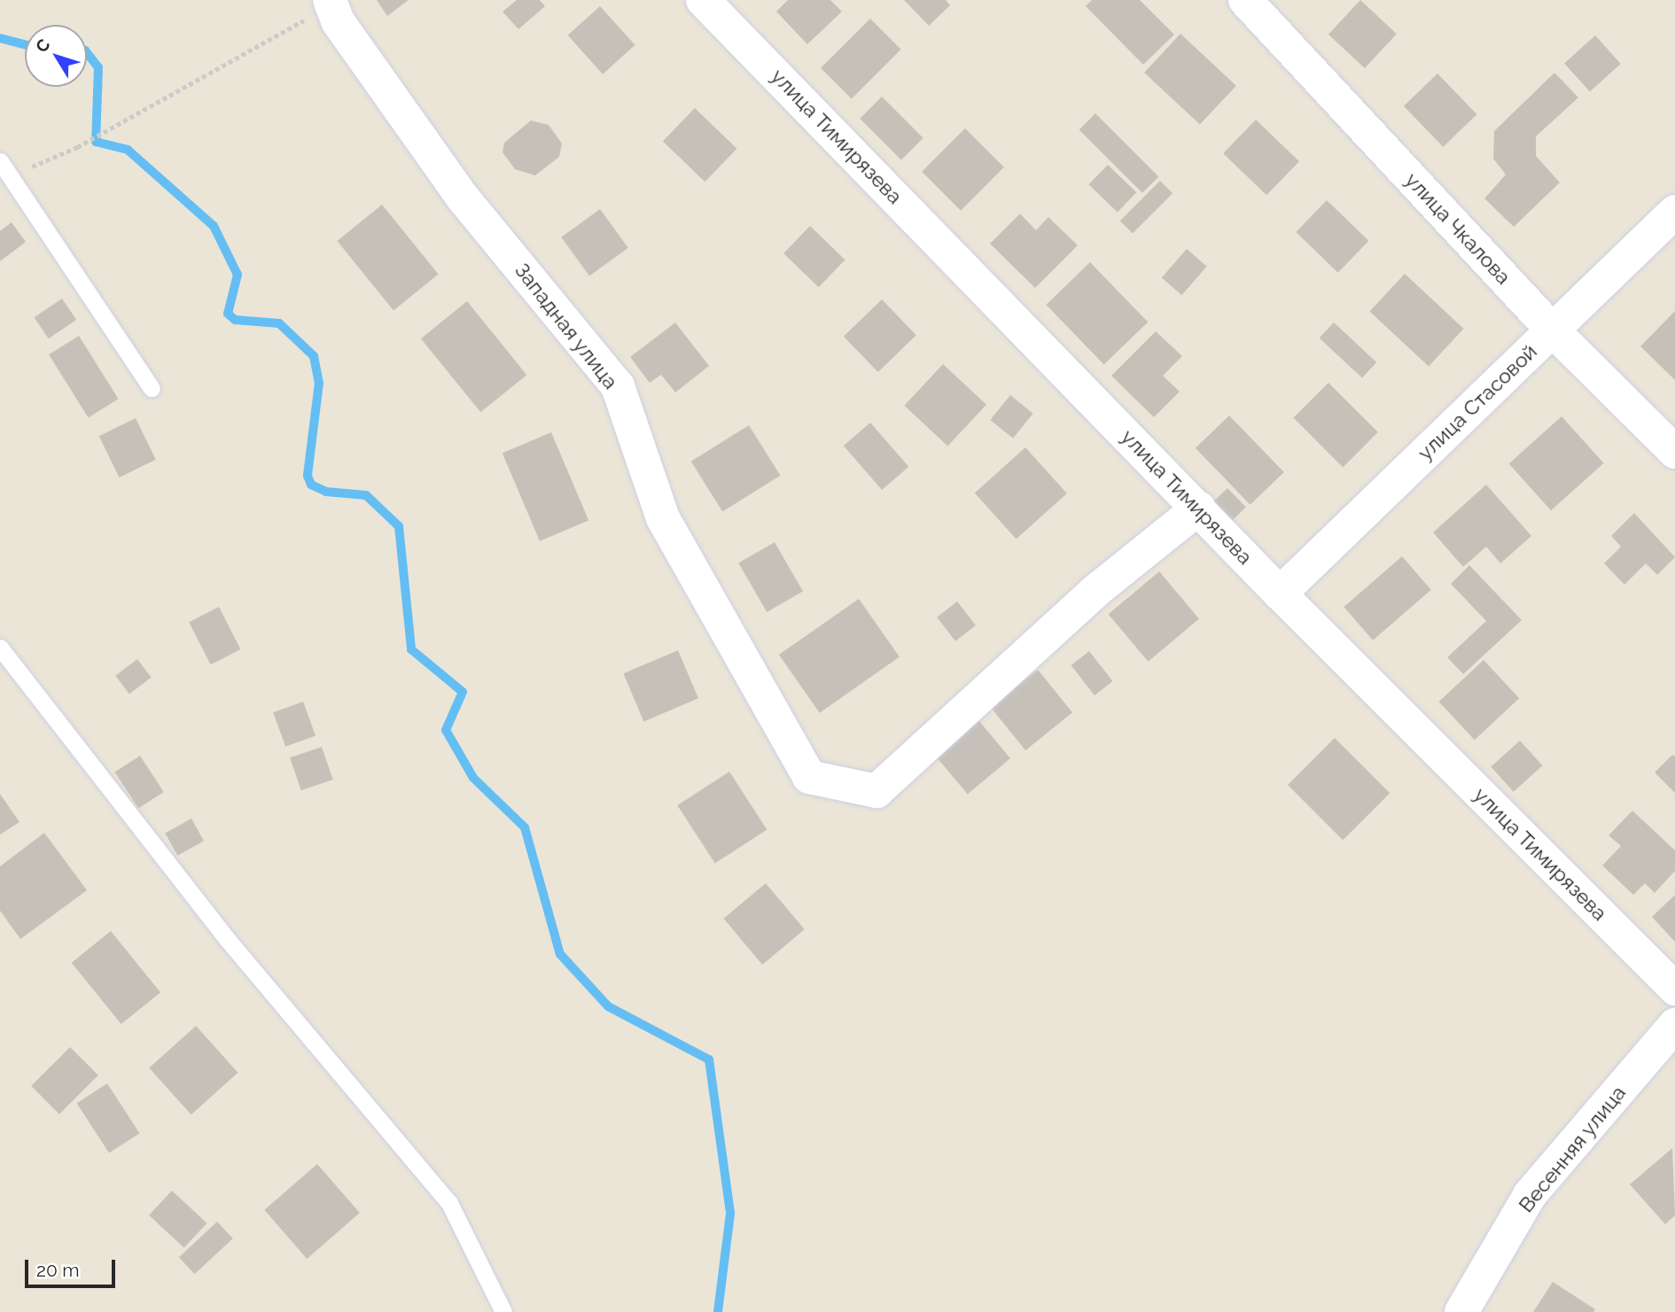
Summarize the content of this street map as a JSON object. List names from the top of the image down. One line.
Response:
{"streets":{"street":["улица Тимирязева","улица Чкалова","Западная улица","улица Стасовой","Весенняя улица"]},"crossings":[["улица Тимирязева","Западная улица"],["улица Тимирязева","улица Стасовой"],["улица Чкалова","улица Стасовой"]],"scale_bar":"20 m","north":"top left"}
